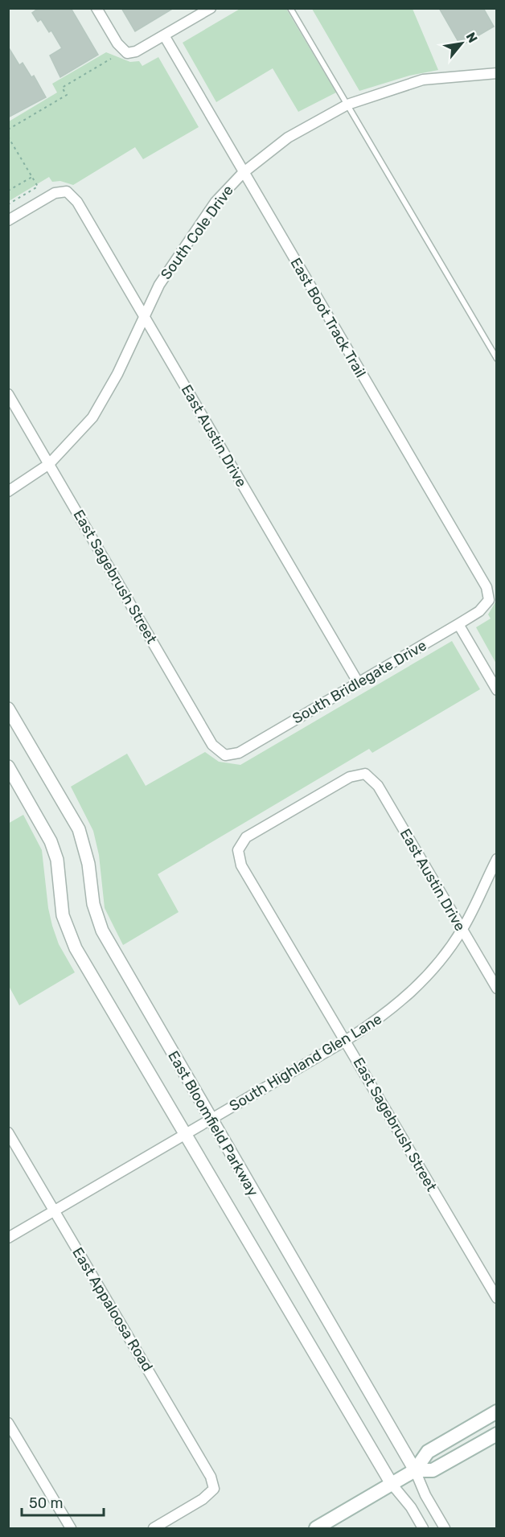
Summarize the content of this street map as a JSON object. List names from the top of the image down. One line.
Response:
{"streets":{"street":["South Cole Drive","East Boot Track Trail","East Austin Drive","East Sagebrush Street","South Bridlegate Drive","South Highland Glen Lane","East Bloomfield Parkway","East Appaloosa Road"]},"crossings":[["South Cole Drive","East Boot Track Trail"],["South Cole Drive","East Austin Drive"],["South Cole Drive","East Sagebrush Street"],["East Boot Track Trail","South Bridlegate Drive"],["East Austin Drive","East Sagebrush Street"],["East Austin Drive","South Bridlegate Drive"],["East Austin Drive","South Highland Glen Lane"],["East Sagebrush Street","South Bridlegate Drive"],["East Sagebrush Street","South Highland Glen Lane"],["South Highland Glen Lane","East Bloomfield Parkway"],["South Highland Glen Lane","East Appaloosa Road"]],"scale_bar":"50 m","north":"top right"}
